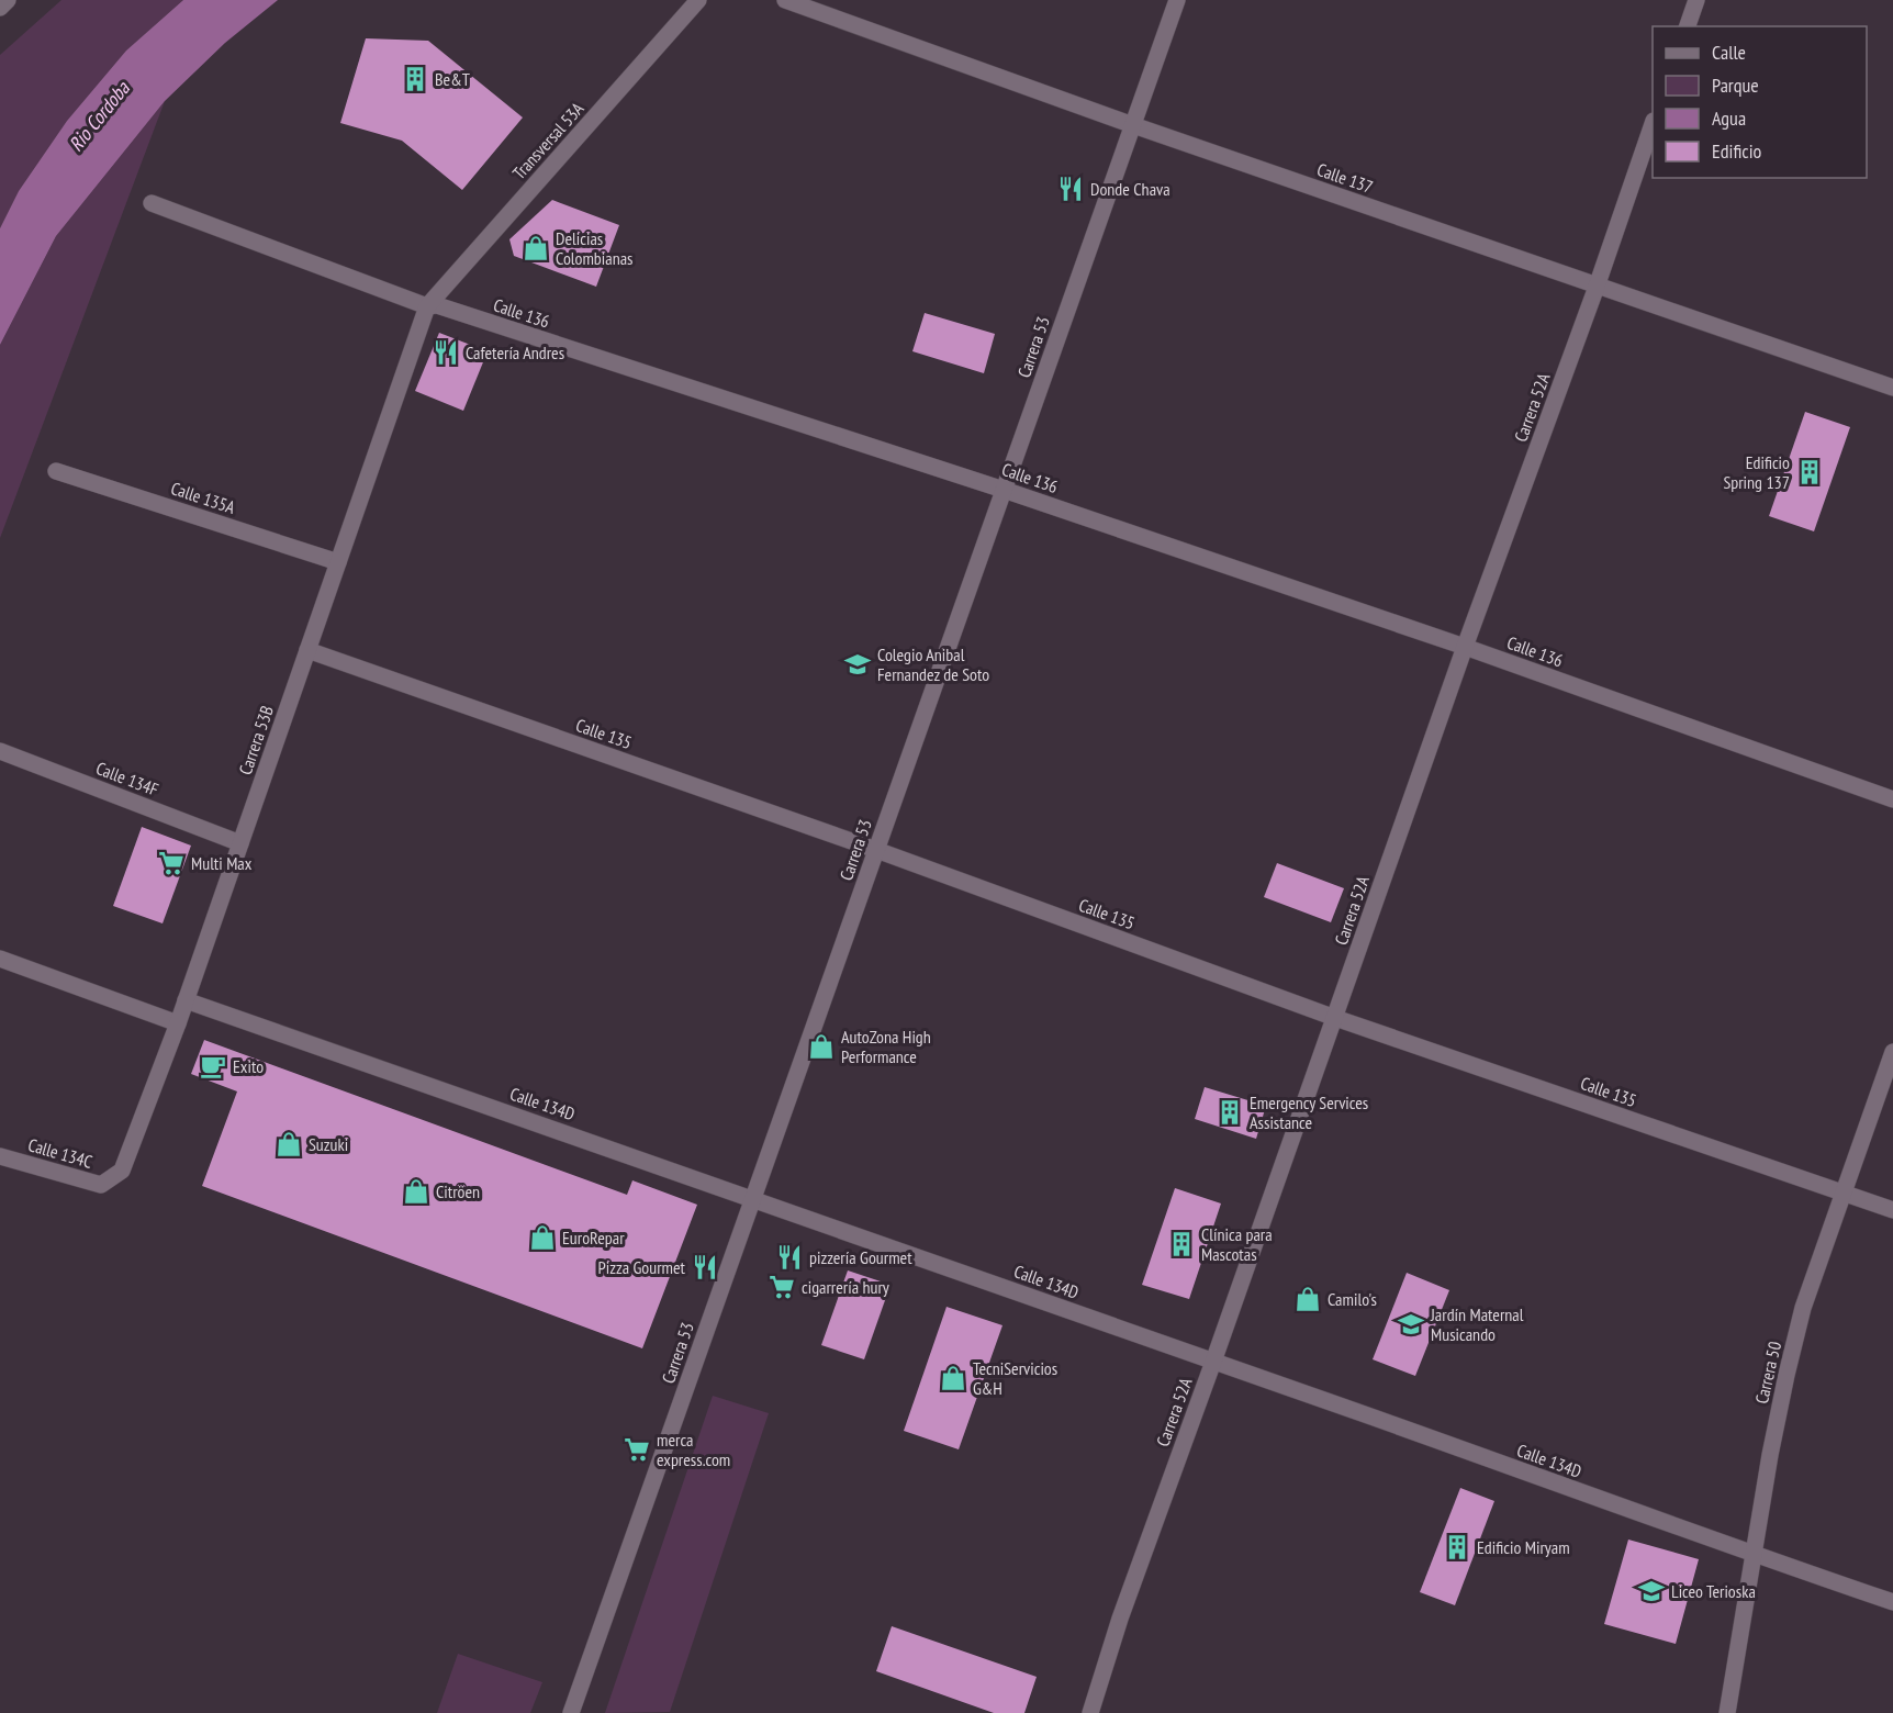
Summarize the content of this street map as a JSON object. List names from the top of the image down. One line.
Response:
{"streets":{"street":["Transversal 53A","Calle 137","Calle 136","Carrera 53","Carrera 52A","Calle 135A","Calle 135","Carrera 53B","Calle 134F","Calle 134D","Calle 134C","Carrera 50"]},"crossings":[["Transversal 53A","Calle 136"],["Transversal 53A","Carrera 53B"],["Calle 137","Carrera 53"],["Calle 137","Carrera 52A"],["Calle 136","Carrera 53"],["Calle 136","Carrera 52A"],["Calle 136","Carrera 53B"],["Carrera 53","Calle 135"],["Carrera 53","Calle 134D"],["Carrera 52A","Calle 135"],["Carrera 52A","Calle 134D"],["Calle 135A","Carrera 53B"],["Calle 135","Carrera 53B"],["Calle 135","Carrera 50"],["Carrera 53B","Calle 134F"],["Carrera 53B","Calle 134D"],["Carrera 53B","Calle 134C"],["Calle 134D","Carrera 50"]],"water":["Rio Cordoba"],"places":{"building":["Be&T","Edificio Spring 137","Emergency Services Assistance","Clínica para Mascotas","Edificio Miryam"],"restaurant":["Donde Chava","Cafetería Andres","pizzería Gourmet","Pizza Gourmet"],"shop":["Delicias Colombianas","AutoZona High Performance","Suzuki","Citröen","EuroRepar","Camilo's","TecniServicios G&H"],"school or university":["Colegio Anibal Fernandez de Soto","Jardín Maternal Musicando","Liceo Terioska"],"supermarket":["Multi Max","cigarrería hury","merca express.com"],"cafe":["Exito"]},"legend":["Calle","Parque","Agua","Edificio"]}
